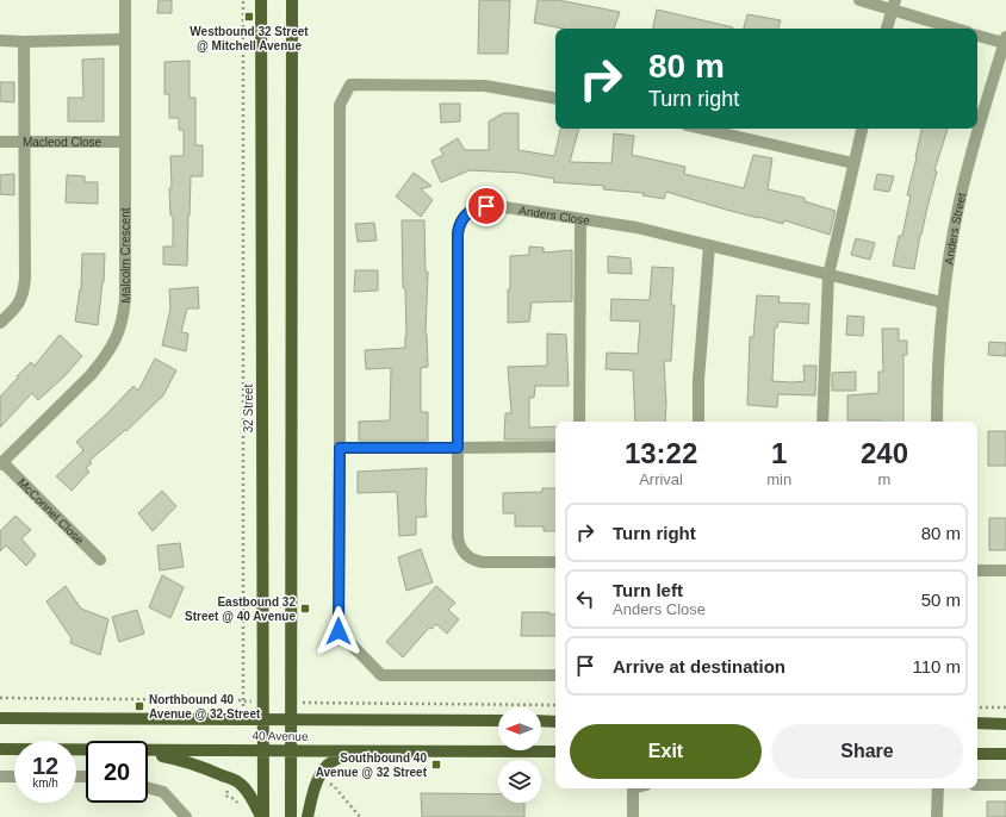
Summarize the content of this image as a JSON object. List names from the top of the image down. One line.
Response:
{"streets":{"main road":["32 Street","40 Avenue"],"street":["Macleod Close","Anders Close","Anders Street","Malcolm Crescent","McConnel Close"]},"crossings":[["Macleod Close","Malcolm Crescent"],["Anders Close","Anders Street"],["Malcolm Crescent","McConnel Close"],["32 Street","40 Avenue"]],"places":{"transit":["Westbound 32 Street @ Mitchell Avenue","Eastbound 32 Street @ 40 Avenue","Northbound 40 Avenue @ 32 Street","Southbound 40 Avenue @ 32 Street"]},"north":"left","page":{"turn":["80 m","Turn right"],"eta":["13:22","Arrival","1","min","240","m"],"list":[{"name":"Turn right","value":"80 m"},{"name":"Turn left","note":"Anders Close","value":"50 m"},{"name":"Arrive at destination","value":"110 m"}],"buttons":["Exit","Share"],"speed":"12 km/h","limit":"20"}}
